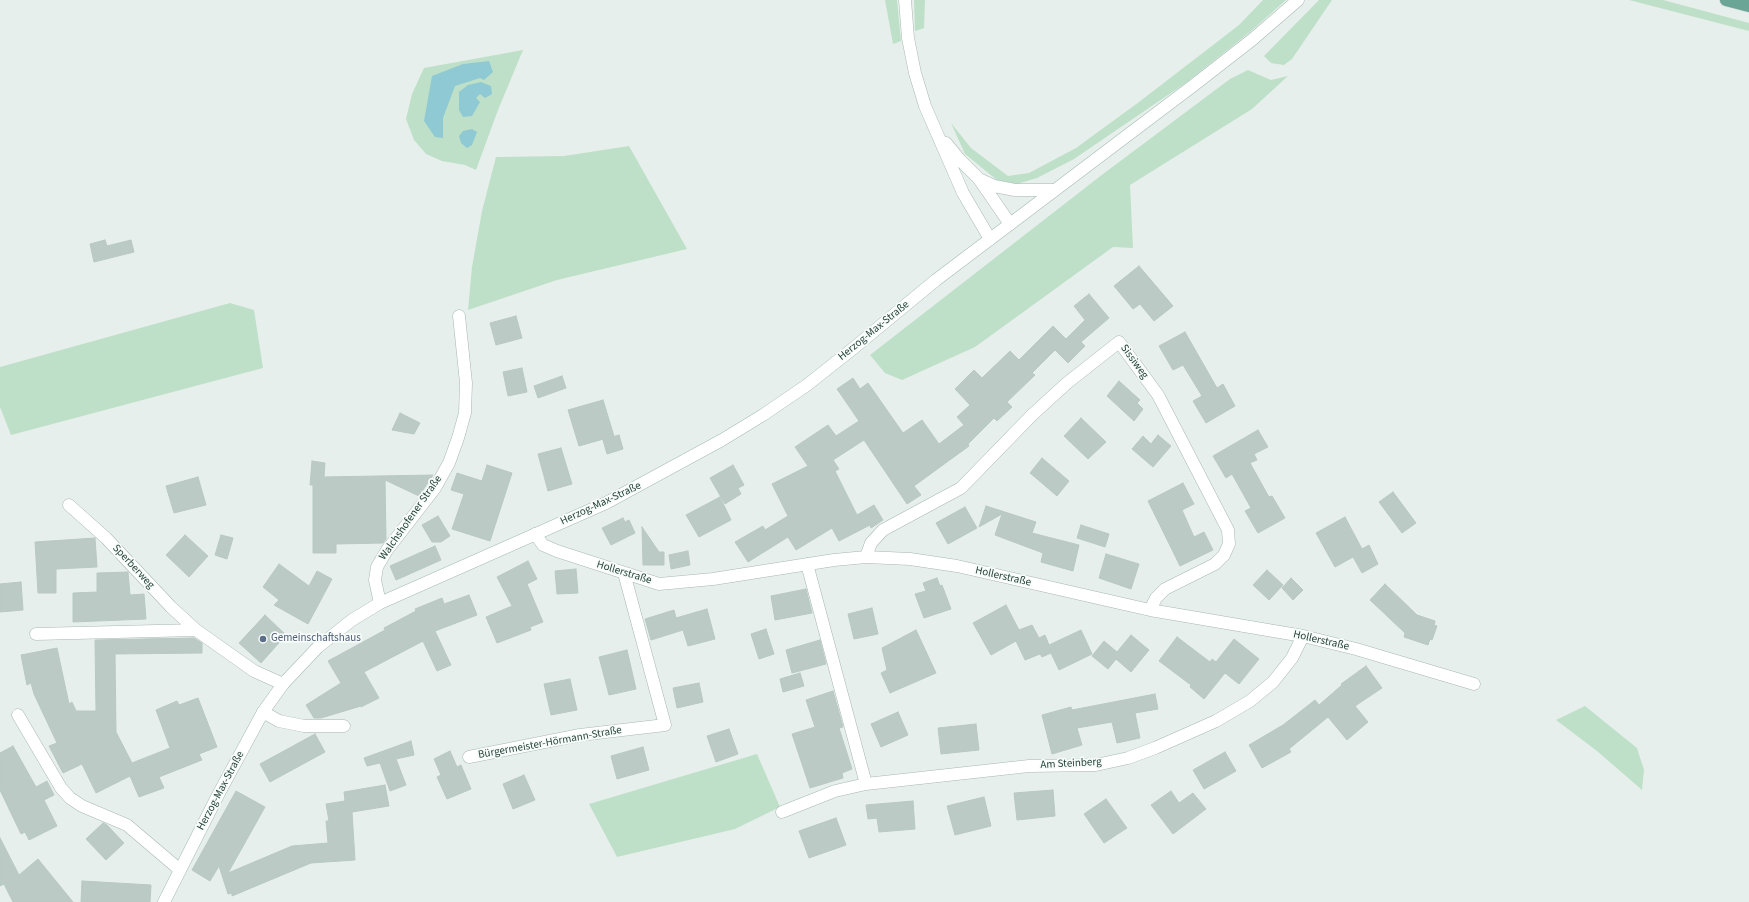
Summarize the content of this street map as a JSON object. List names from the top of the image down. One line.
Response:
{"streets":{"street":["Herzog-Max-Straße","Sissiweg","Walchshofener Straße","Sperberweg","Hollerstraße","Bürgermeister-Hörmann-Straße","Am Steinberg"]},"crossings":[["Herzog-Max-Straße","Walchshofener Straße"],["Herzog-Max-Straße","Sperberweg"],["Herzog-Max-Straße","Hollerstraße"],["Sissiweg","Hollerstraße"],["Hollerstraße","Bürgermeister-Hörmann-Straße"],["Hollerstraße","Am Steinberg"]],"places":["Gemeinschaftshaus"]}
